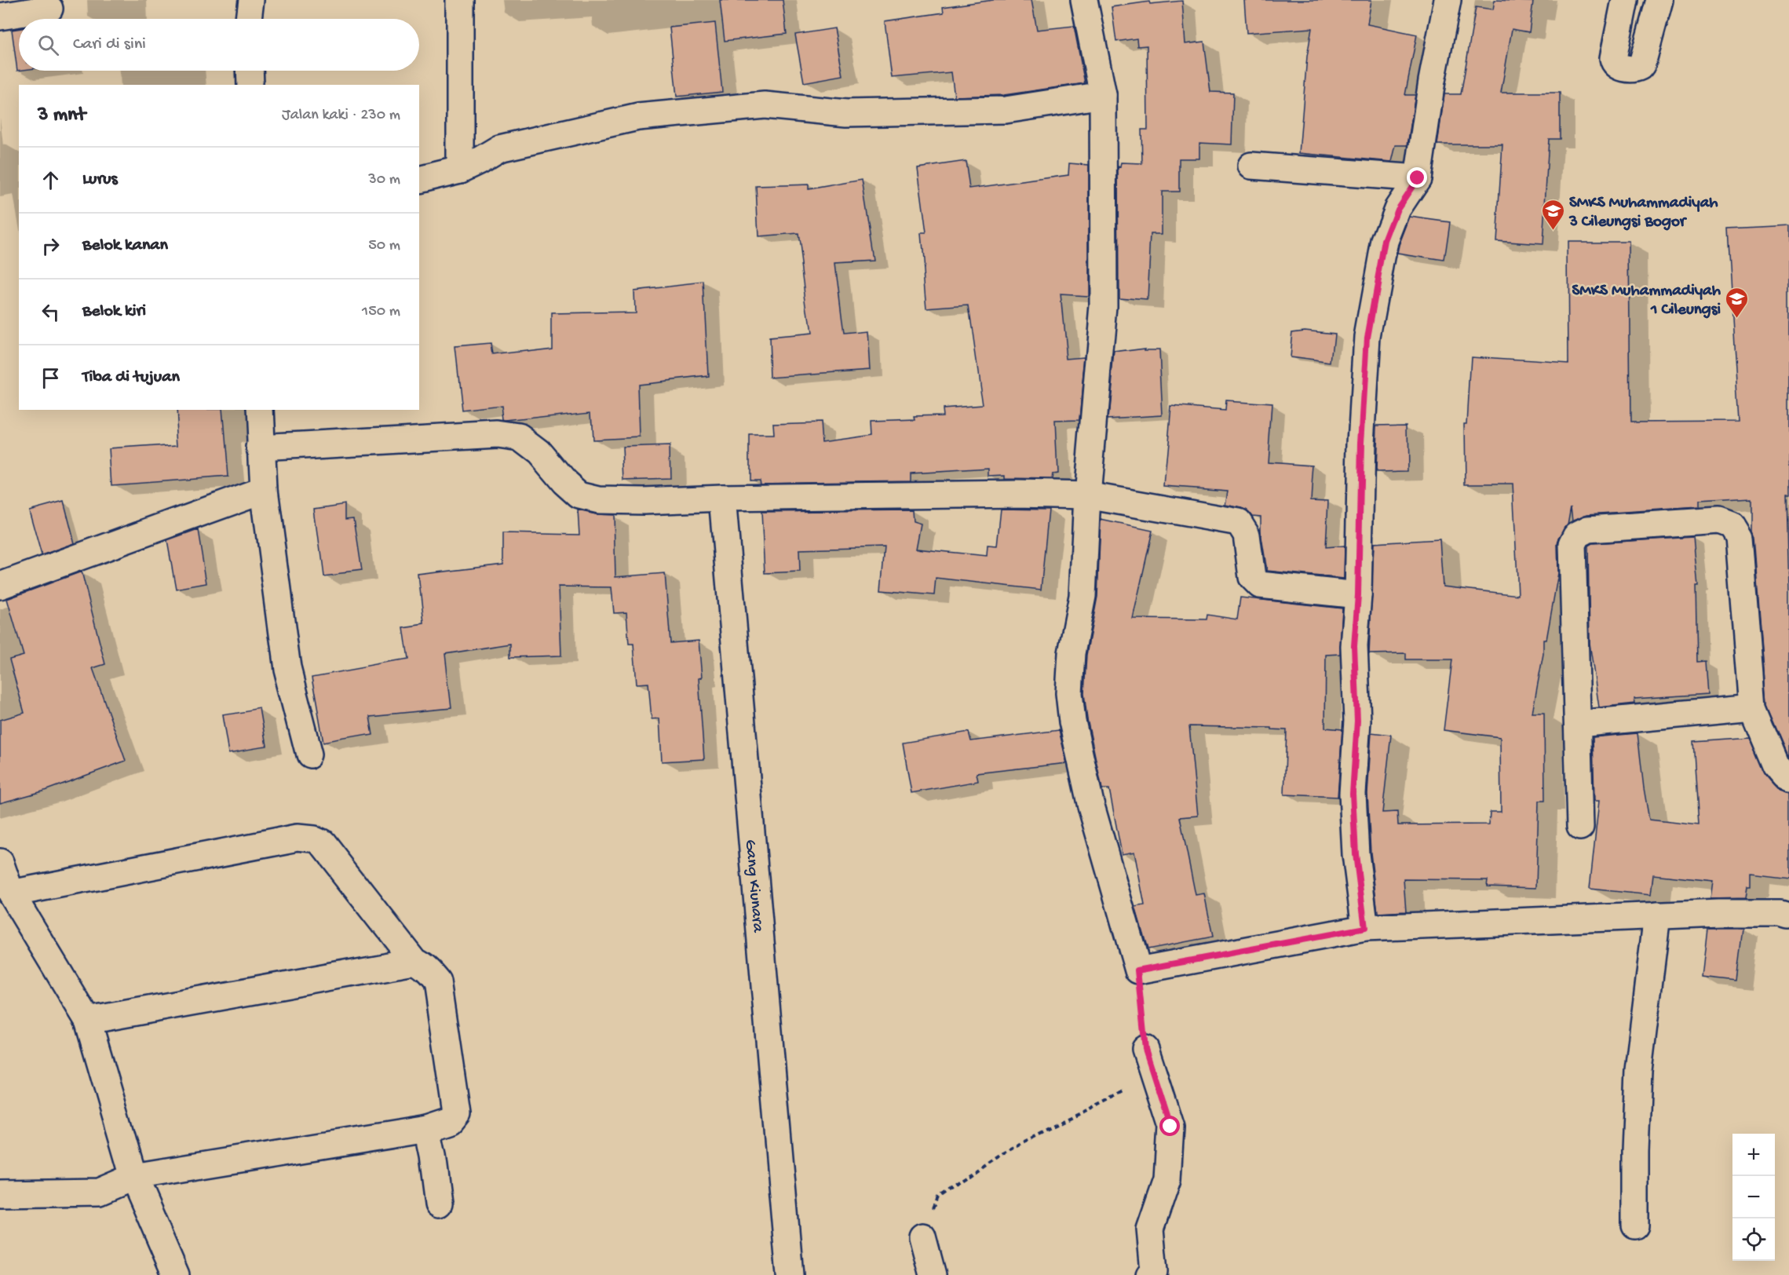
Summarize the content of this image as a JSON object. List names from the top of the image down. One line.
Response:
{"streets":{"street":["Gang Kiunara"]},"places":{"school or university":["SMKS Muhammadiyah 3 Cileungsi Bogor","SMKS Muhammadiyah 1 Cileungsi"]},"page":{"search":"Cari di sini","heading":["3 mnt","Jalan kaki · 230 m"],"list":[["Lurus","30 m"],["Belok kanan","50 m"],["Belok kiri","150 m"],"Tiba di tujuan"],"map_buttons":["+","−"]}}
